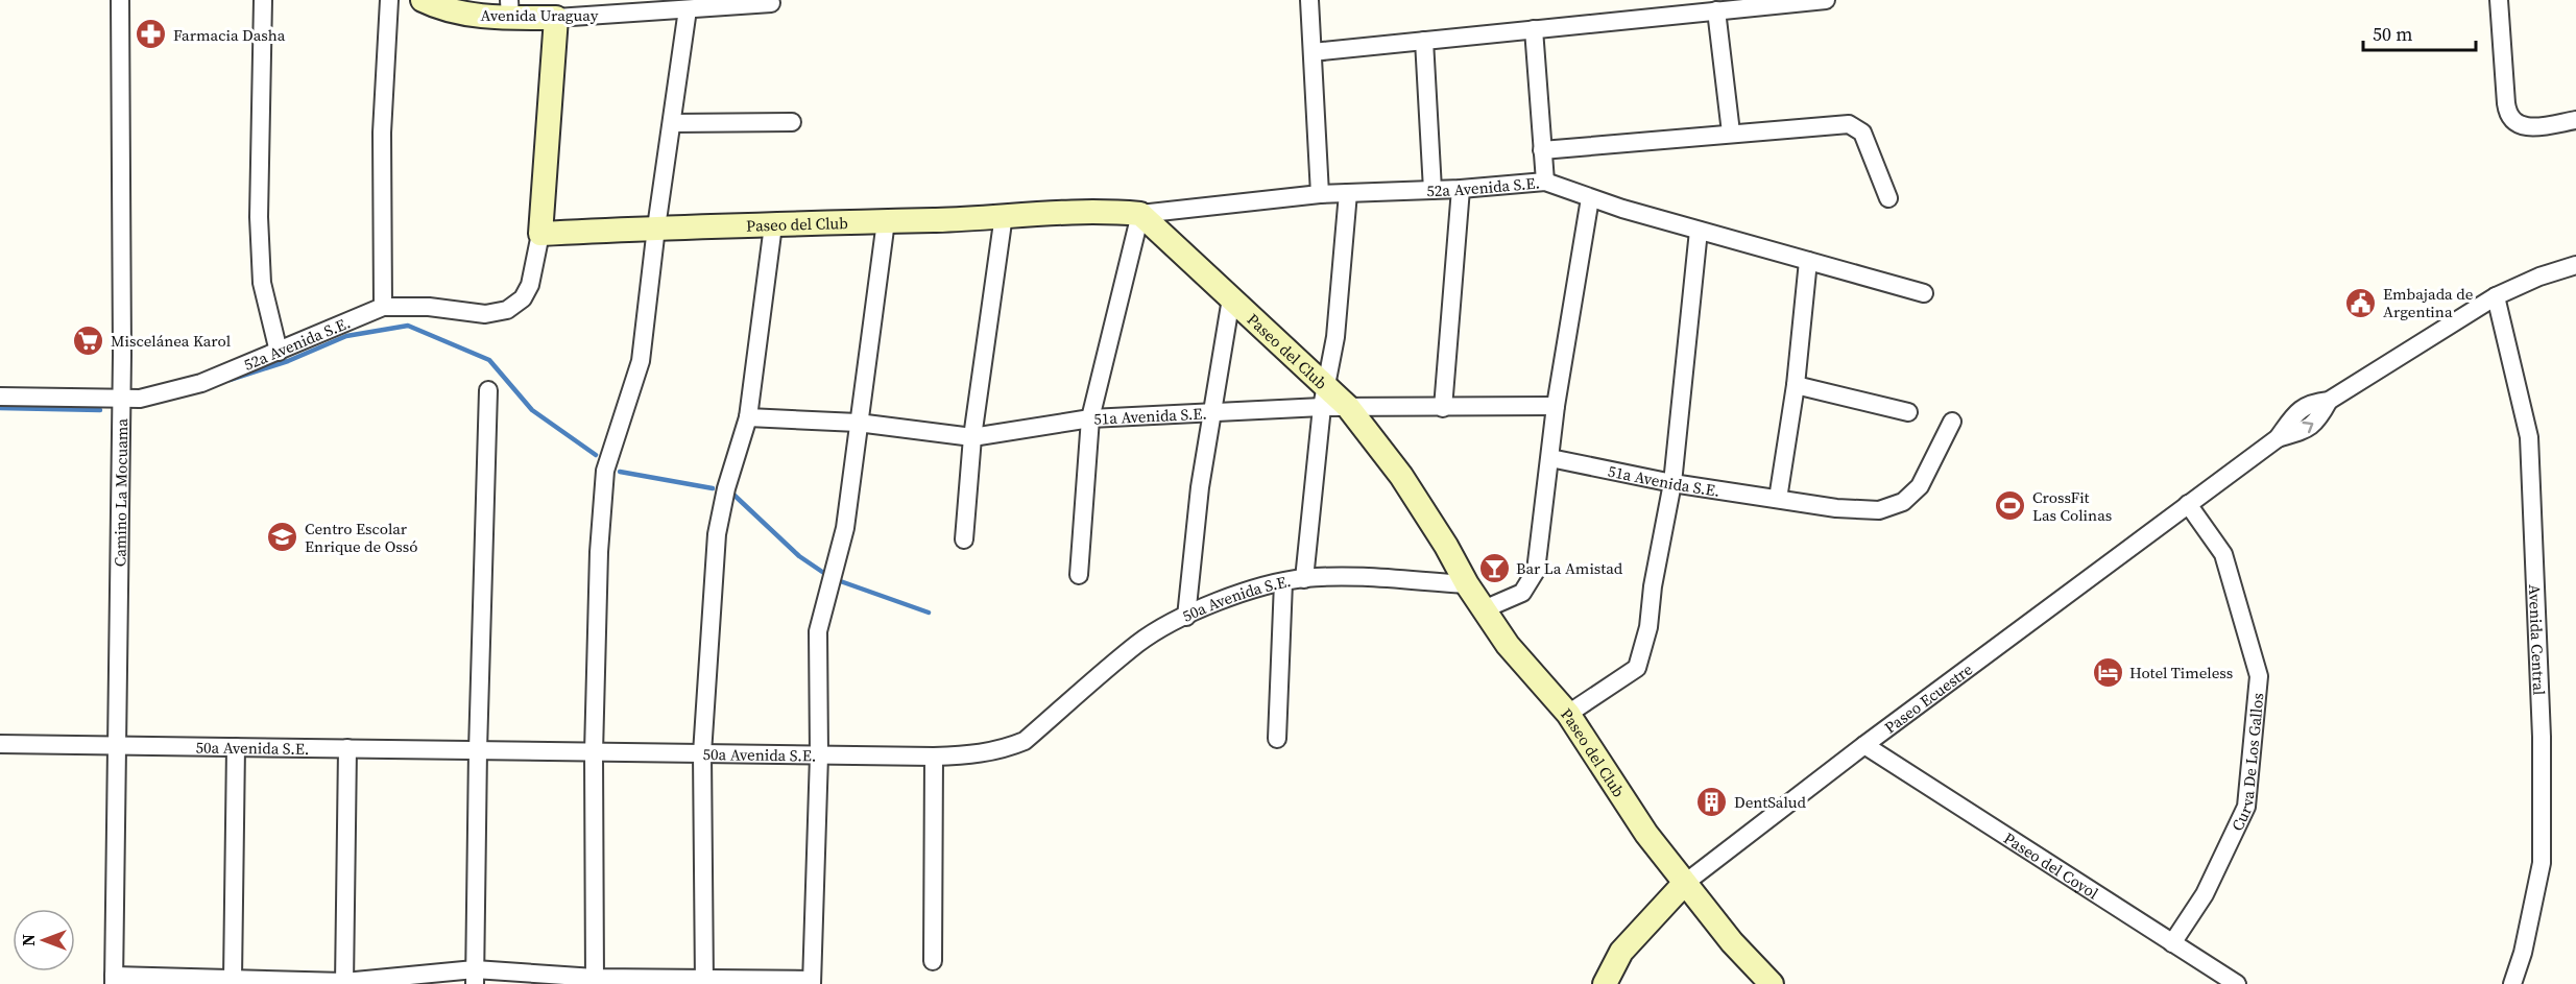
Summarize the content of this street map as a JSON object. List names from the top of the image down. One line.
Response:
{"streets":{"street":["Avenida Uraguay","52a Avenida S.E.","Paseo del Club","51a Avenida S.E.","Camino La Mocuama","50a Avenida S.E.","Avenida Central","Paseo Ecuestre","Curva De Los Gallos","Paseo del Coyol"]},"crossings":[["52a Avenida S.E.","Paseo del Club"],["52a Avenida S.E.","Camino La Mocuama"],["Paseo del Club","51a Avenida S.E."],["Paseo del Club","50a Avenida S.E."],["Paseo del Club","Paseo Ecuestre"],["Camino La Mocuama","50a Avenida S.E."],["Avenida Central","Paseo Ecuestre"],["Paseo Ecuestre","Curva De Los Gallos"],["Paseo Ecuestre","Paseo del Coyol"],["Curva De Los Gallos","Paseo del Coyol"]],"places":{"pharmacy":["Farmacia Dasha"],"public building":["Embajada de Argentina"],"supermarket":["Miscelánea Karol"],"sports":["CrossFit Las Colinas"],"school or university":["Centro Escolar Enrique de Ossó"],"bar":["Bar La Amistad"],"hotel":["Hotel Timeless"],"building":["DentSalud"]},"scale_bar":"50 m","north":"left"}
